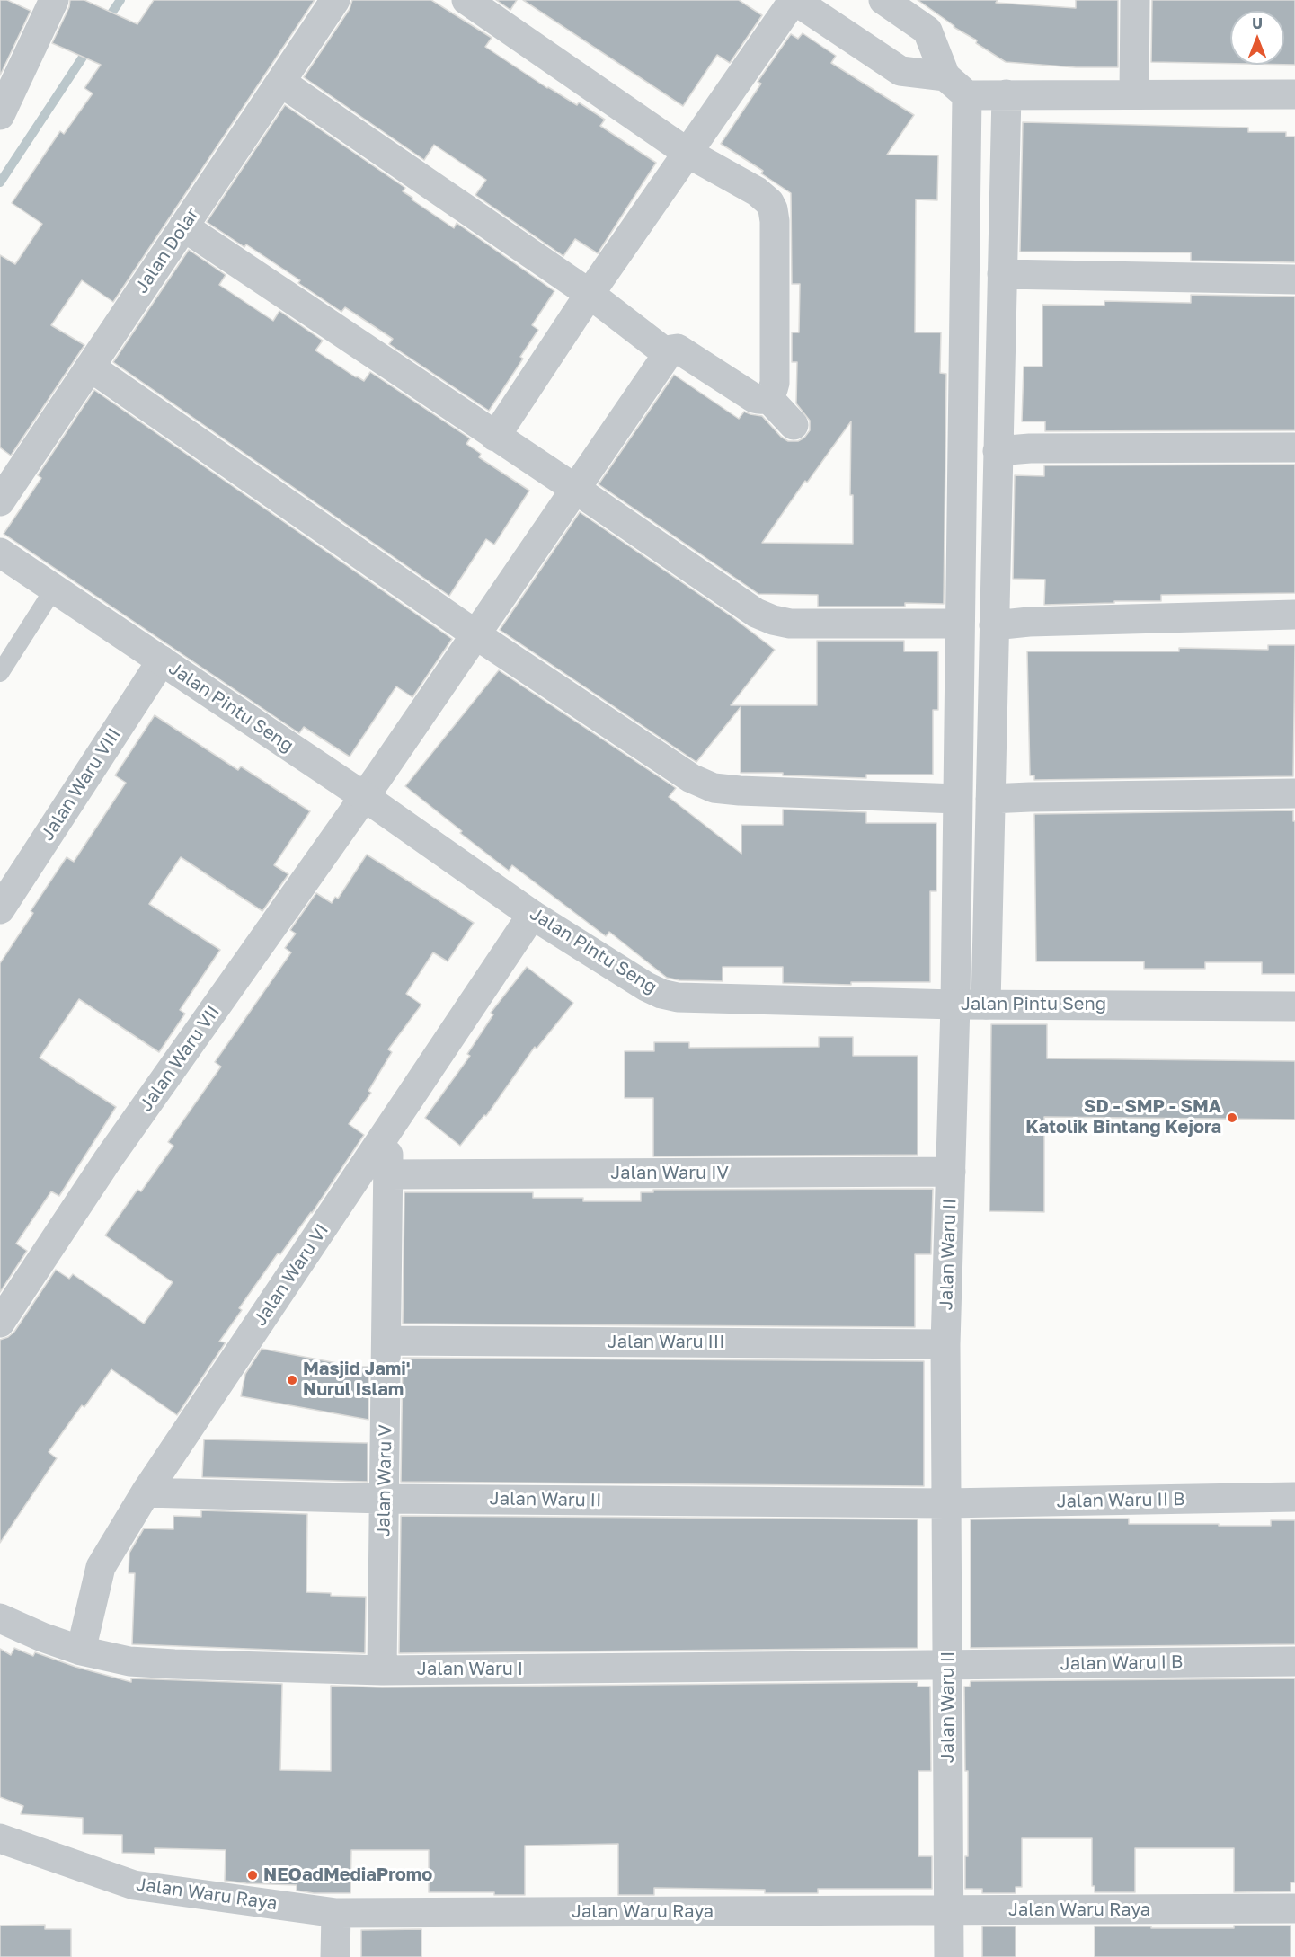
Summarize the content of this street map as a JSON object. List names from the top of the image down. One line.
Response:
{"streets":{"street":["Jalan Dolar","Jalan Pintu Seng","Jalan Waru VIII","Jalan Waru VII","Jalan Waru IV","Jalan Waru II","Jalan Waru VI","Jalan Waru III","Jalan Waru V","Jalan Waru II B","Jalan Waru I B","Jalan Waru I","Jalan Waru Raya"]},"crossings":[["Jalan Pintu Seng","Jalan Waru VIII"],["Jalan Pintu Seng","Jalan Waru VII"],["Jalan Pintu Seng","Jalan Waru II"],["Jalan Pintu Seng","Jalan Waru VI"],["Jalan Waru IV","Jalan Waru II"],["Jalan Waru IV","Jalan Waru V"],["Jalan Waru II","Jalan Waru VI"],["Jalan Waru II","Jalan Waru III"],["Jalan Waru II","Jalan Waru V"],["Jalan Waru II","Jalan Waru II B"],["Jalan Waru II","Jalan Waru I B"],["Jalan Waru II","Jalan Waru I"],["Jalan Waru II","Jalan Waru Raya"],["Jalan Waru VI","Jalan Waru V"],["Jalan Waru VI","Jalan Waru I"],["Jalan Waru III","Jalan Waru V"],["Jalan Waru V","Jalan Waru I"],["Jalan Waru I B","Jalan Waru I"]],"places":["SD - SMP - SMA Katolik Bintang Kejora","Masjid Jami' Nurul Islam","NEOadMediaPromo"],"north":"top"}
